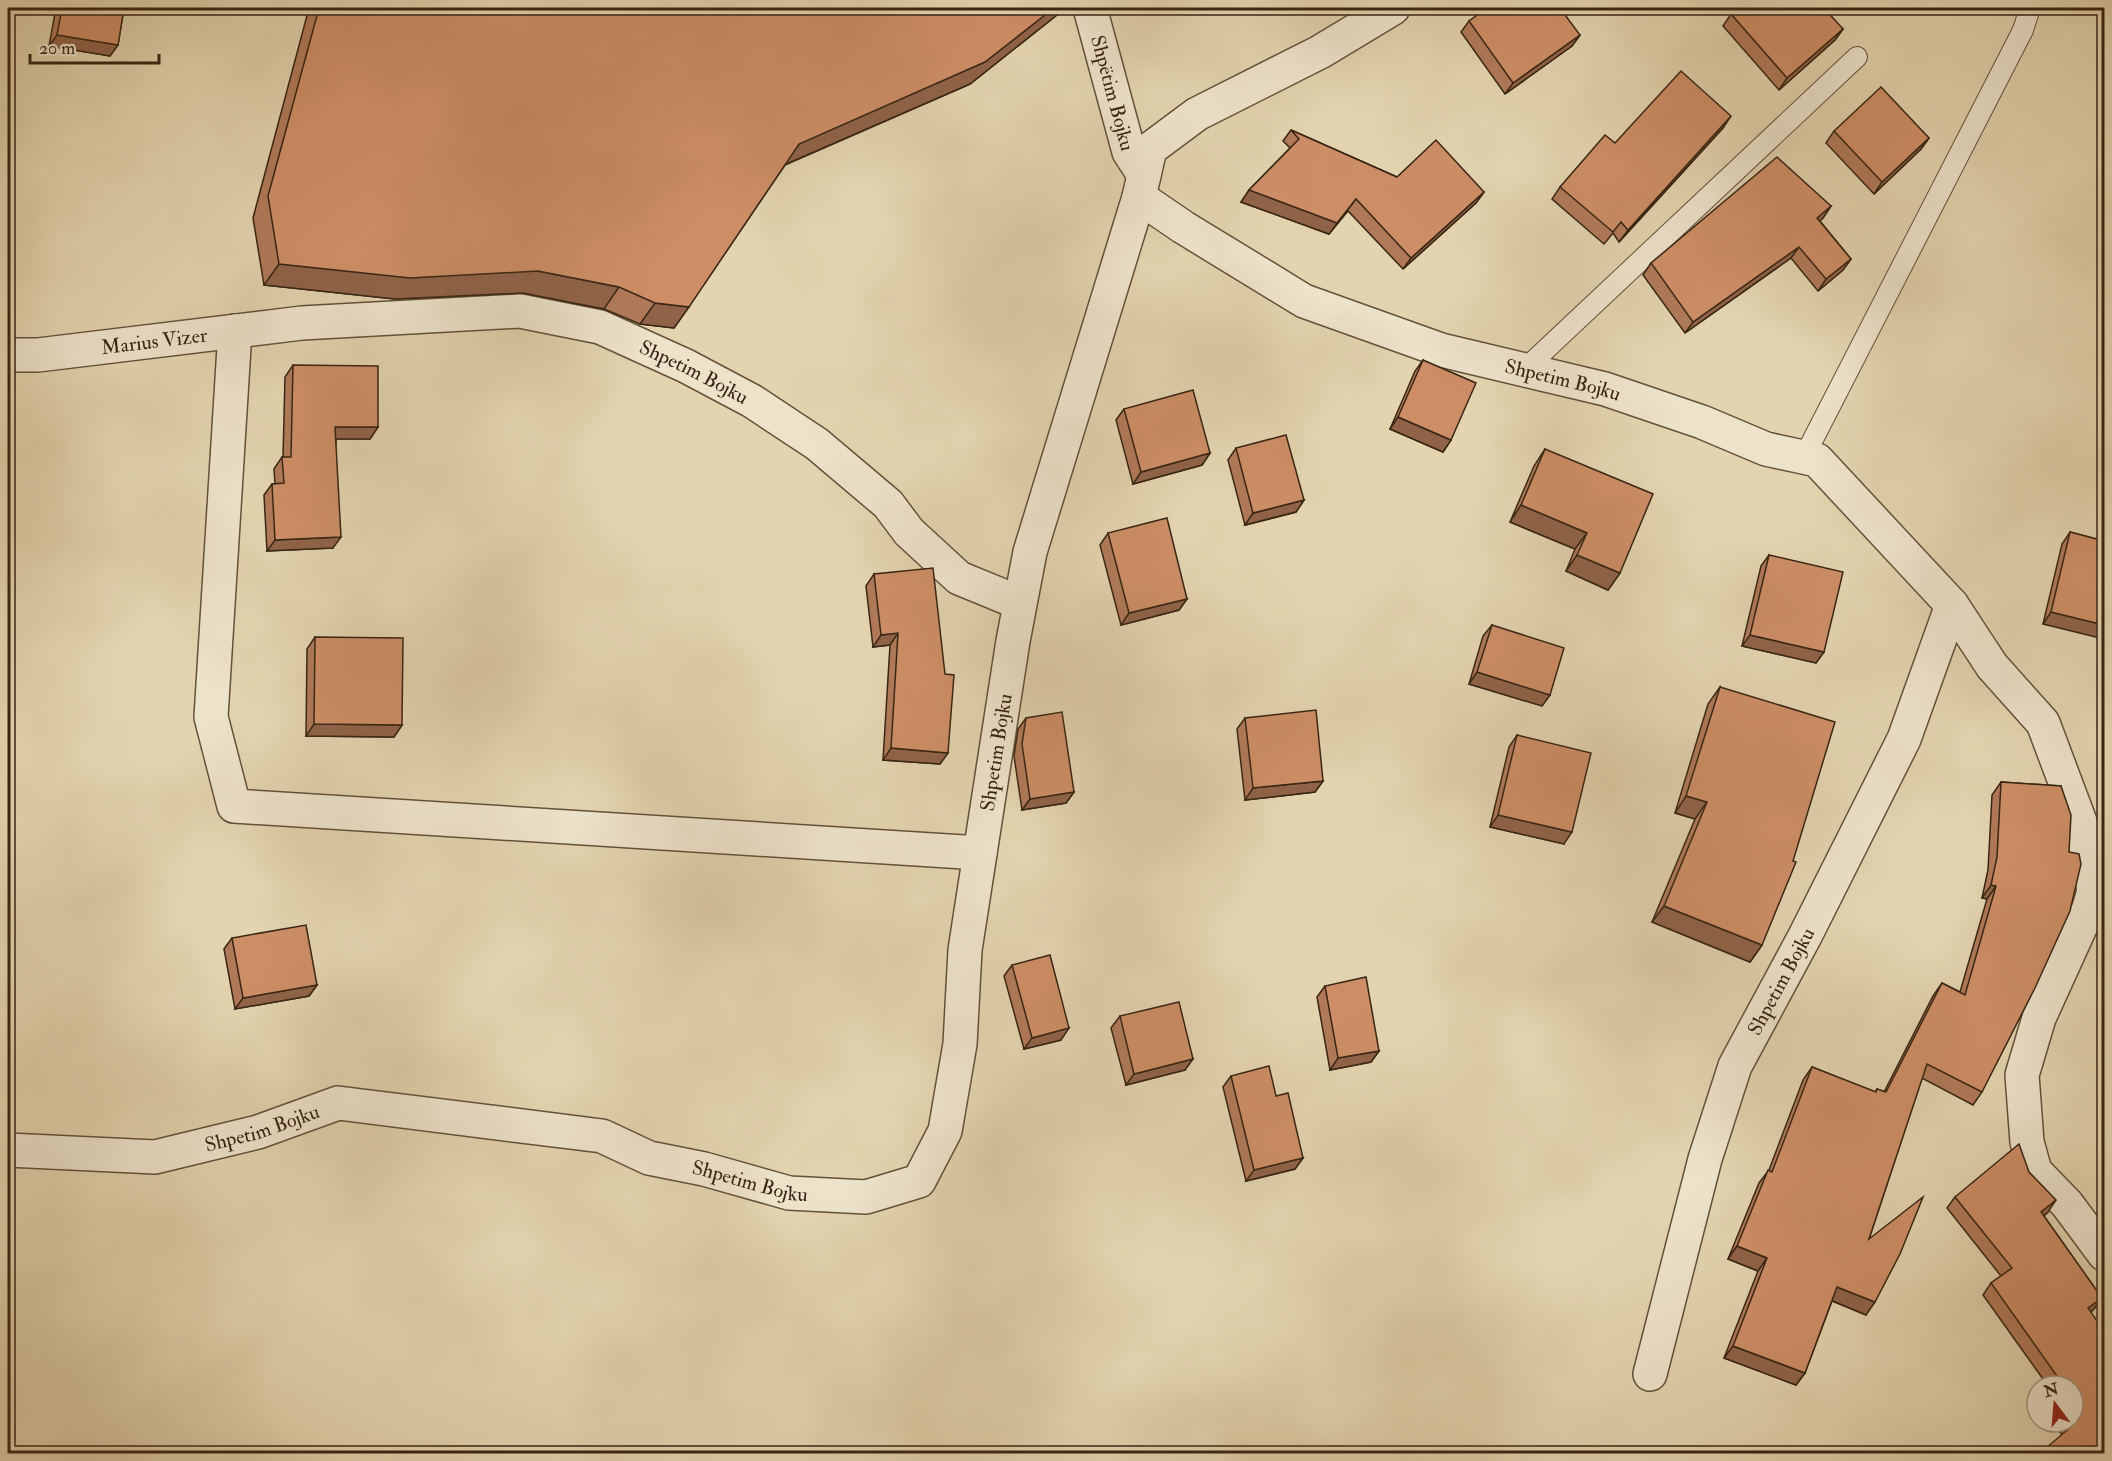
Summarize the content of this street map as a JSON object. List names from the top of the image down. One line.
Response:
{"streets":{"street":["Shpëtim Bojku","Marius Vizer","Shpetim Bojku"]},"crossings":[["Shpëtim Bojku","Shpetim Bojku"],["Marius Vizer","Shpetim Bojku"]],"scale_bar":"20 m","north":"top"}
